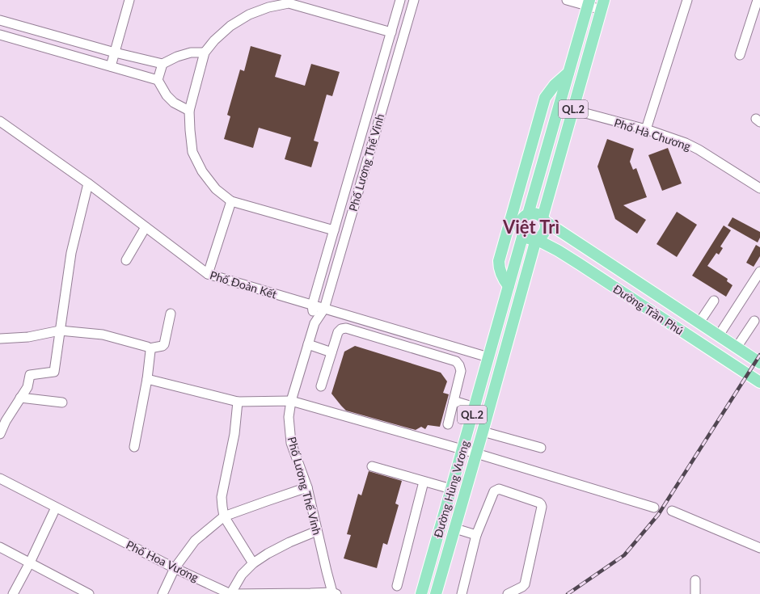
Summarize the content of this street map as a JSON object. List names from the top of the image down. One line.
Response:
{"streets":{"main road":["QL.2","Đường Trần Phú","Đường Hùng Vương"],"street":["Phố Hà Chương","Phố Lương Thế Vinh","Phố Đoàn Kết","Phố Hoa Vương"]},"crossings":[["QL.2","Phố Hà Chương"],["QL.2","Đường Trần Phú"],["QL.2","Đường Hùng Vương"],["Phố Lương Thế Vinh","Phố Đoàn Kết"],["Phố Lương Thế Vinh","Phố Hoa Vương"],["Phố Đoàn Kết","Đường Hùng Vương"],["Đường Trần Phú","Đường Hùng Vương"]],"districts":["Việt Trì"]}
